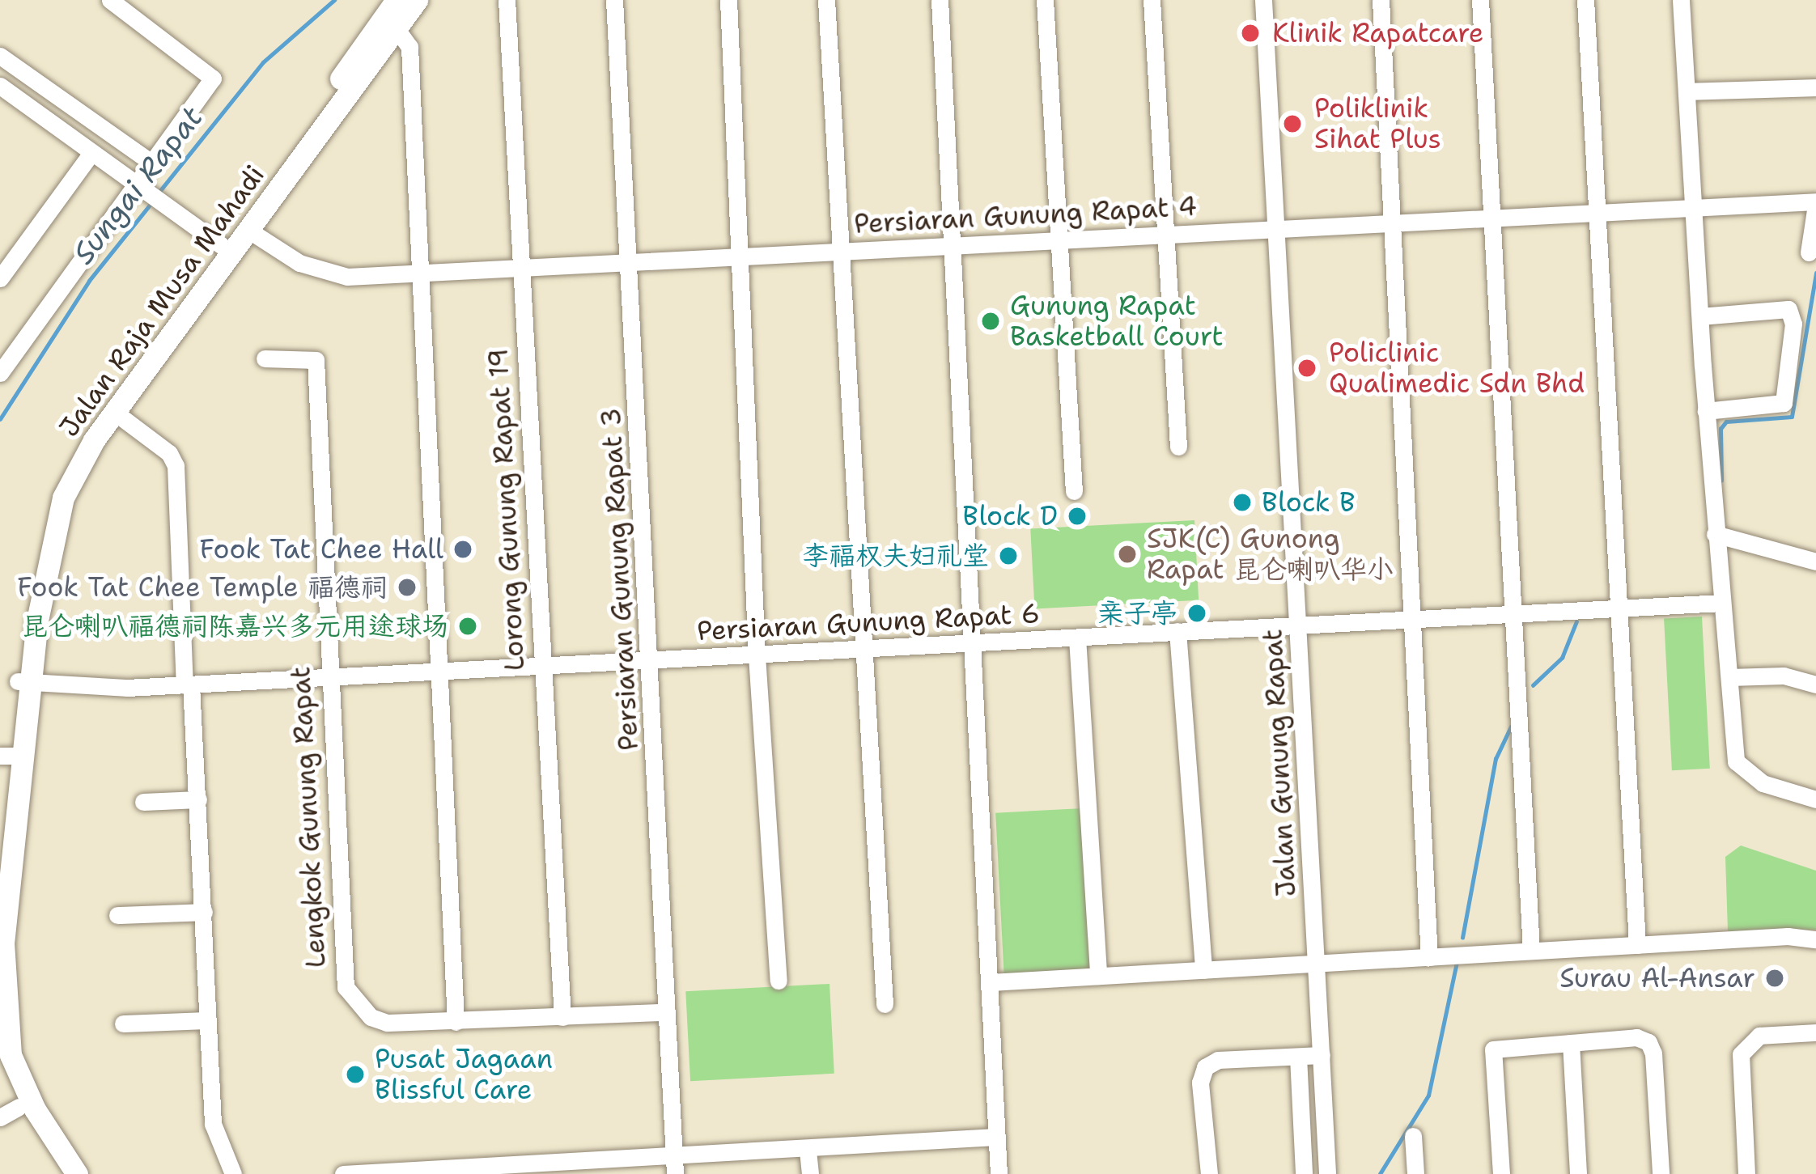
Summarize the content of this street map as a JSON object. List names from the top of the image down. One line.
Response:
{"streets":{"main road":["Jalan Raja Musa Mahadi"],"street":["Persiaran Gunung Rapat 4","Lorong Gunung Rapat 19","Persiaran Gunung Rapat 3","Persiaran Gunung Rapat 6","Jalan Gunung Rapat","Lengkok Gunung Rapat"]},"crossings":[["Persiaran Gunung Rapat 4","Jalan Raja Musa Mahadi"],["Persiaran Gunung Rapat 4","Lorong Gunung Rapat 19"],["Persiaran Gunung Rapat 4","Persiaran Gunung Rapat 3"],["Persiaran Gunung Rapat 4","Jalan Gunung Rapat"],["Jalan Raja Musa Mahadi","Persiaran Gunung Rapat 6"],["Lorong Gunung Rapat 19","Persiaran Gunung Rapat 6"],["Lorong Gunung Rapat 19","Lengkok Gunung Rapat"],["Persiaran Gunung Rapat 3","Persiaran Gunung Rapat 6"],["Persiaran Gunung Rapat 3","Lengkok Gunung Rapat"],["Persiaran Gunung Rapat 6","Jalan Gunung Rapat"],["Persiaran Gunung Rapat 6","Lengkok Gunung Rapat"]],"water":["Sungai Rapat"],"places":["Klinik Rapatcare","Poliklinik Sihat Plus","Gunung Rapat Basketball Court","Policlinic Qualimedic Sdn Bhd","Block B","Block D","Fook Tat Chee Hall","SJK(C) Gunong Rapat 昆仑喇叭华小","李福权夫妇礼堂","Fook Tat Chee Temple 福德祠","亲子亭","昆仑喇叭福德祠陈嘉兴多元用途球场","Surau Al-Ansar","Pusat Jagaan Blissful Care"]}
